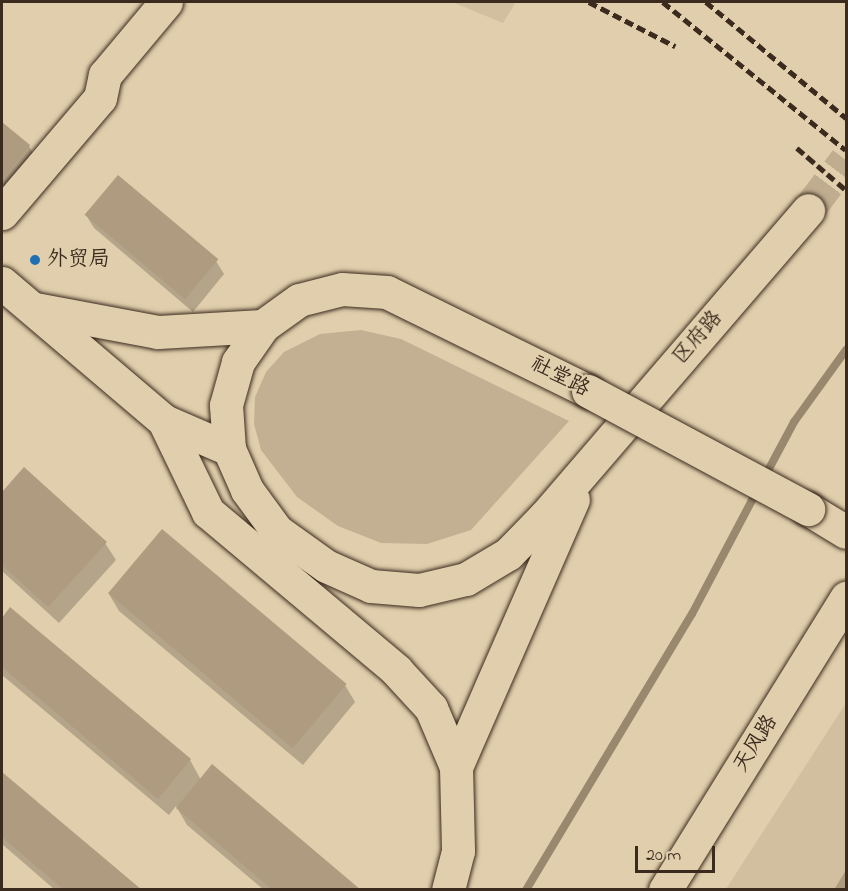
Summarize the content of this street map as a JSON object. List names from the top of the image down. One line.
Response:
{"streets":{"main road":["区府路","社堂路","天风路"]},"places":["外贸局"],"scale_bar":"20 m"}
